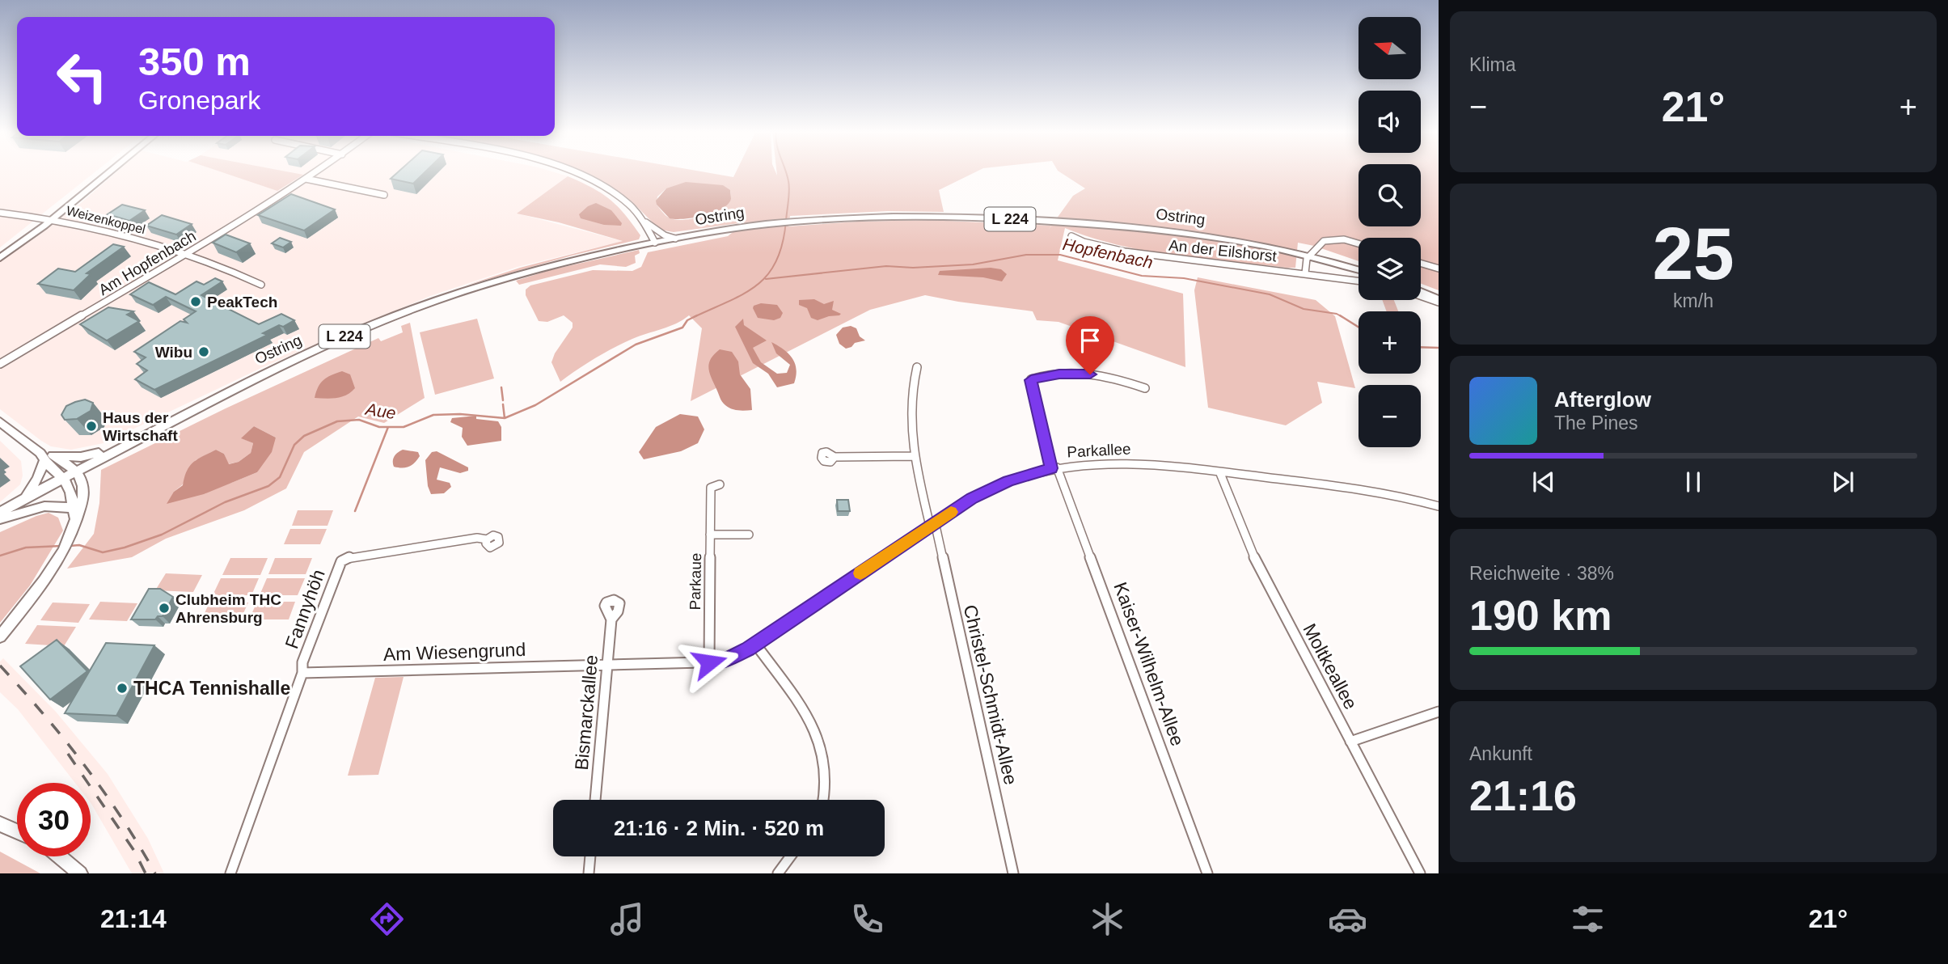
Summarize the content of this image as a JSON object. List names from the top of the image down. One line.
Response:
{"streets":{"main road":["Ostring","L 224"],"street":["Weizenkoppel","An der Eilshorst","Am Hopfenbach","Parkallee","Parkaue","Fannyhöh","Am Wiesengrund","Kaiser-Wilhelm-Allee","Moltkeallee","Christel-Schmidt-Allee","Bismarckallee"]},"crossings":[["Weizenkoppel","Am Hopfenbach"],["Parkallee","Parkaue"],["Parkallee","Am Wiesengrund"],["Parkallee","Kaiser-Wilhelm-Allee"],["Parkallee","Moltkeallee"],["Parkallee","Christel-Schmidt-Allee"],["Parkallee","Bismarckallee"],["Fannyhöh","Am Wiesengrund"],["Am Wiesengrund","Bismarckallee"]],"water":["Hopfenbach","Aue"],"places":["PeakTech","Wibu","Haus der Wirtschaft","Clubheim THC Ahrensburg","THCA Tennishalle"],"north":"left","page":{"tile":["Klima",["25","km/h"],["Reichweite · 38%","190 km"],["Ankunft","21:16"]],"map_buttons":["+","−"],"turn":["350 m","Gronepark"],"heat":["−","21°","+"],"song":["Afterglow","The Pines"],"limit":"30","trip":"21:16 · 2 Min. · 520 m","tabs":["21:14","21°"]}}
